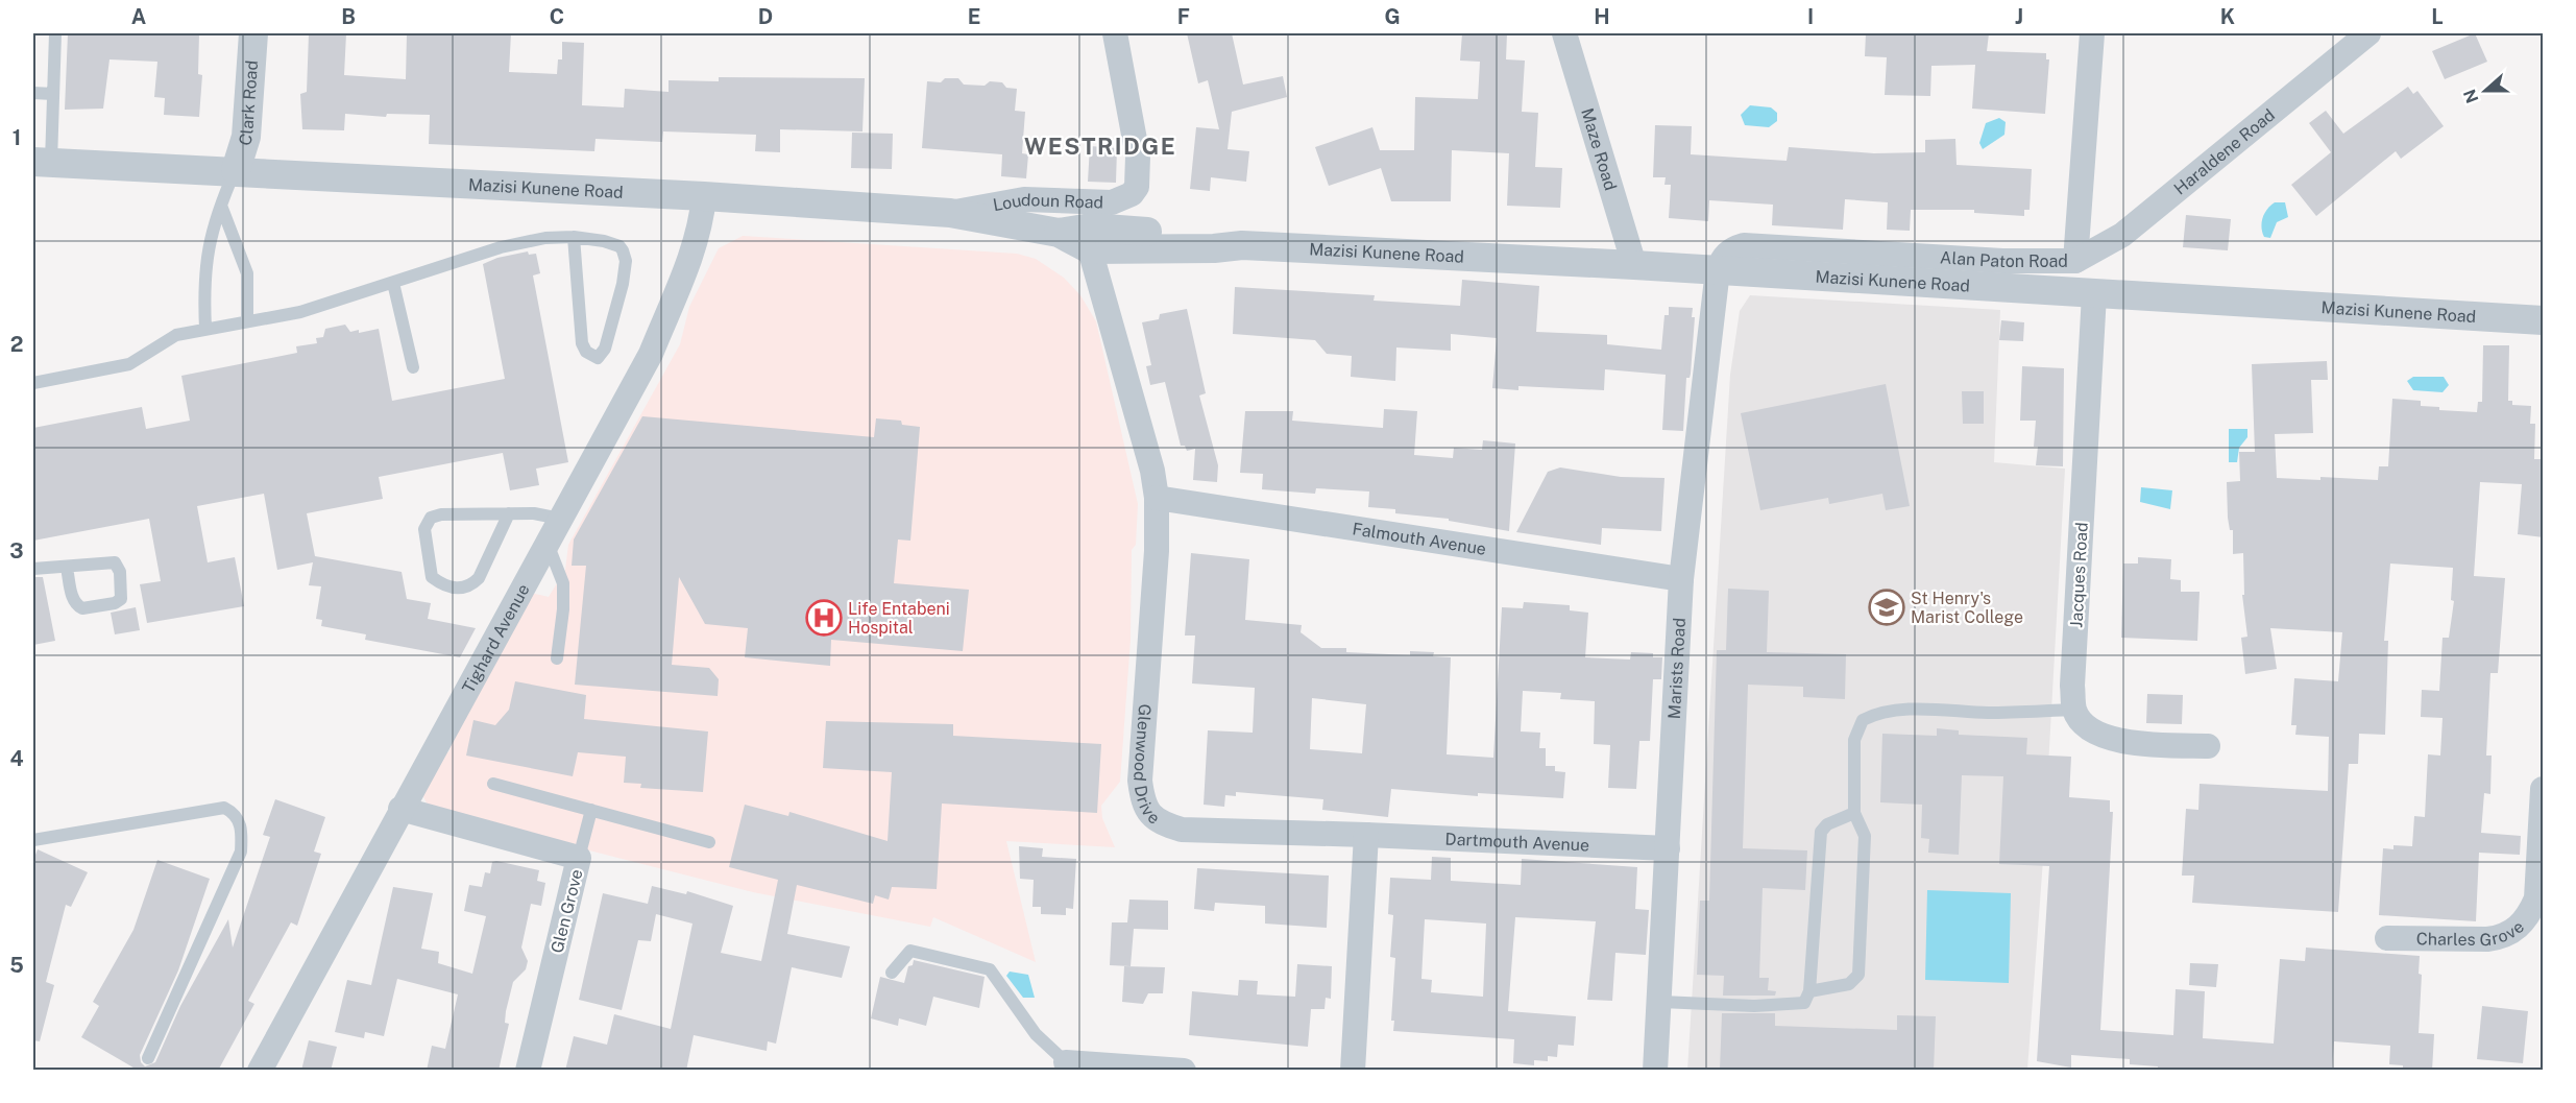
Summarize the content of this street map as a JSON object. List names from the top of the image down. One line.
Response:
{"streets":{"street":["Clark Road","Maze Road","Haraldene Road","Mazisi Kunene Road","Loudoun Road","Alan Paton Road","Falmouth Avenue","Jacques Road","Tighard Avenue","Marists Road","Glenwood Drive","Dartmouth Avenue","Glen Grove","Charles Grove"]},"crossings":[["Clark Road","Mazisi Kunene Road"],["Maze Road","Mazisi Kunene Road"],["Haraldene Road","Alan Paton Road"],["Mazisi Kunene Road","Loudoun Road"],["Mazisi Kunene Road","Alan Paton Road"],["Mazisi Kunene Road","Jacques Road"],["Mazisi Kunene Road","Tighard Avenue"],["Mazisi Kunene Road","Marists Road"],["Mazisi Kunene Road","Glenwood Drive"],["Alan Paton Road","Marists Road"],["Falmouth Avenue","Marists Road"],["Falmouth Avenue","Glenwood Drive"],["Tighard Avenue","Glen Grove"],["Marists Road","Dartmouth Avenue"],["Glenwood Drive","Dartmouth Avenue"]],"districts":["WESTRIDGE"],"places":{"school or university":["St Henry's Marist College"],"hospital":["Life Entabeni Hospital"]},"north":"left","grid":{"columns":["A","B","C","D","E","F","G","H","I","J","K","L"],"rows":["1","2","3","4","5"]}}
